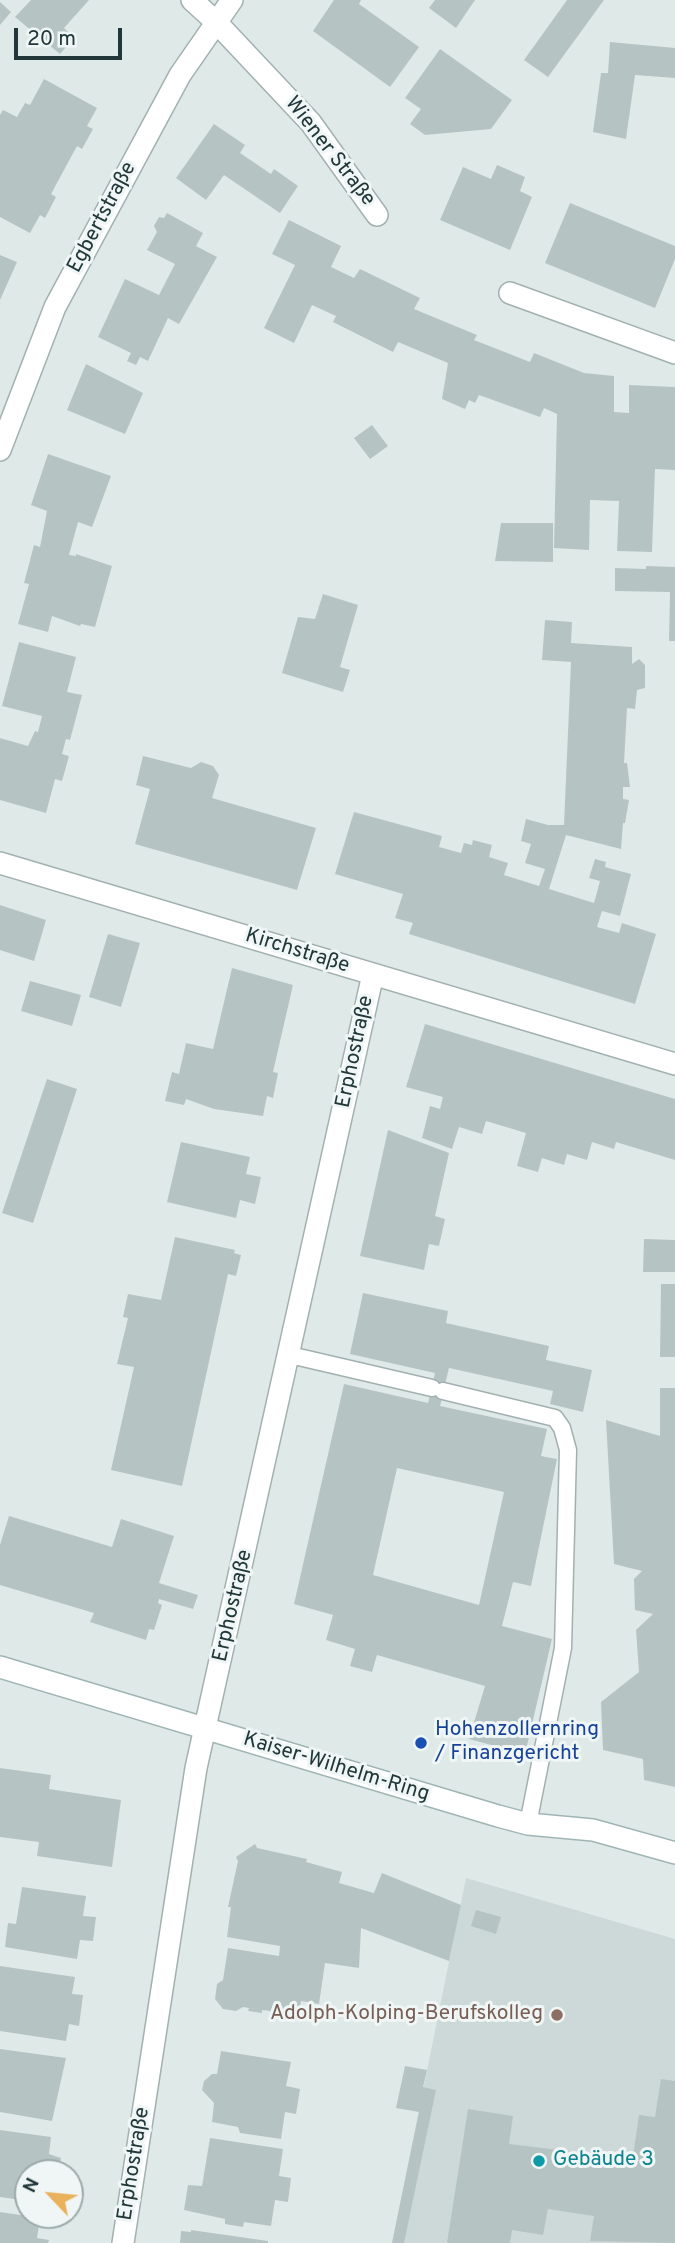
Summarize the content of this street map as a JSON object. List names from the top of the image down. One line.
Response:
{"streets":{"street":["Wiener Straße","Egbertstraße","Kirchstraße","Erphostraße","Kaiser-Wilhelm-Ring"]},"crossings":[["Wiener Straße","Egbertstraße"],["Kirchstraße","Erphostraße"],["Erphostraße","Kaiser-Wilhelm-Ring"]],"places":["Hohenzollernring / Finanzgericht","Adolph-Kolping-Berufskolleg","Gebäude 3"],"scale_bar":"20 m","north":"top left"}
